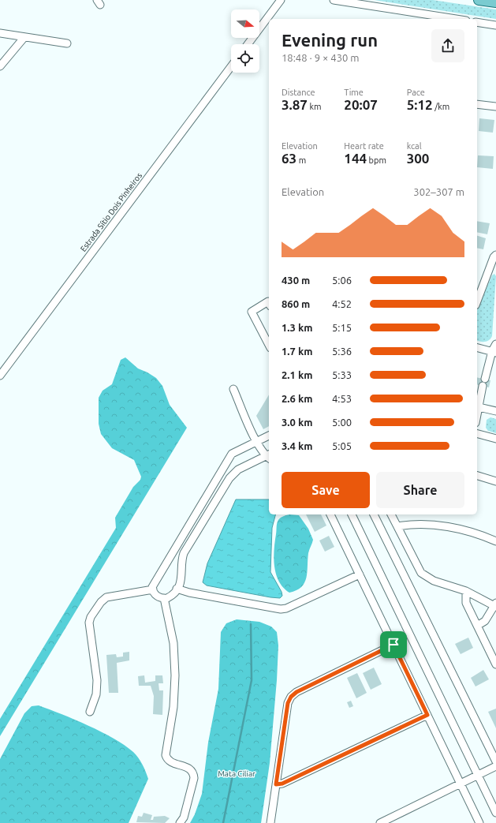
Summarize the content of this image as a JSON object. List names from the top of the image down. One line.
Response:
{"streets":{"street":["Estrada Sítio Dois Pinheiros"]},"parks":["Mata Ciliar"],"north":"right","page":{"heading":["Evening run","18:48 · 9 × 430 m"],"stats":[["Distance","3.87 km"],["Time","20:07"],["Pace","5:12 /km"],["Elevation","63 m"],["Heart rate","144 bpm"],["kcal","300"]],"chart":["Elevation","302–307 m"],"list":[{"name":"430 m","note":"5:06"},{"name":"860 m","note":"4:52"},{"name":"1.3 km","note":"5:15"},{"name":"1.7 km","note":"5:36"},{"name":"2.1 km","note":"5:33"},{"name":"2.6 km","note":"4:53"},{"name":"3.0 km","note":"5:00"},{"name":"3.4 km","note":"5:05"}],"buttons":["Save","Share"]}}
